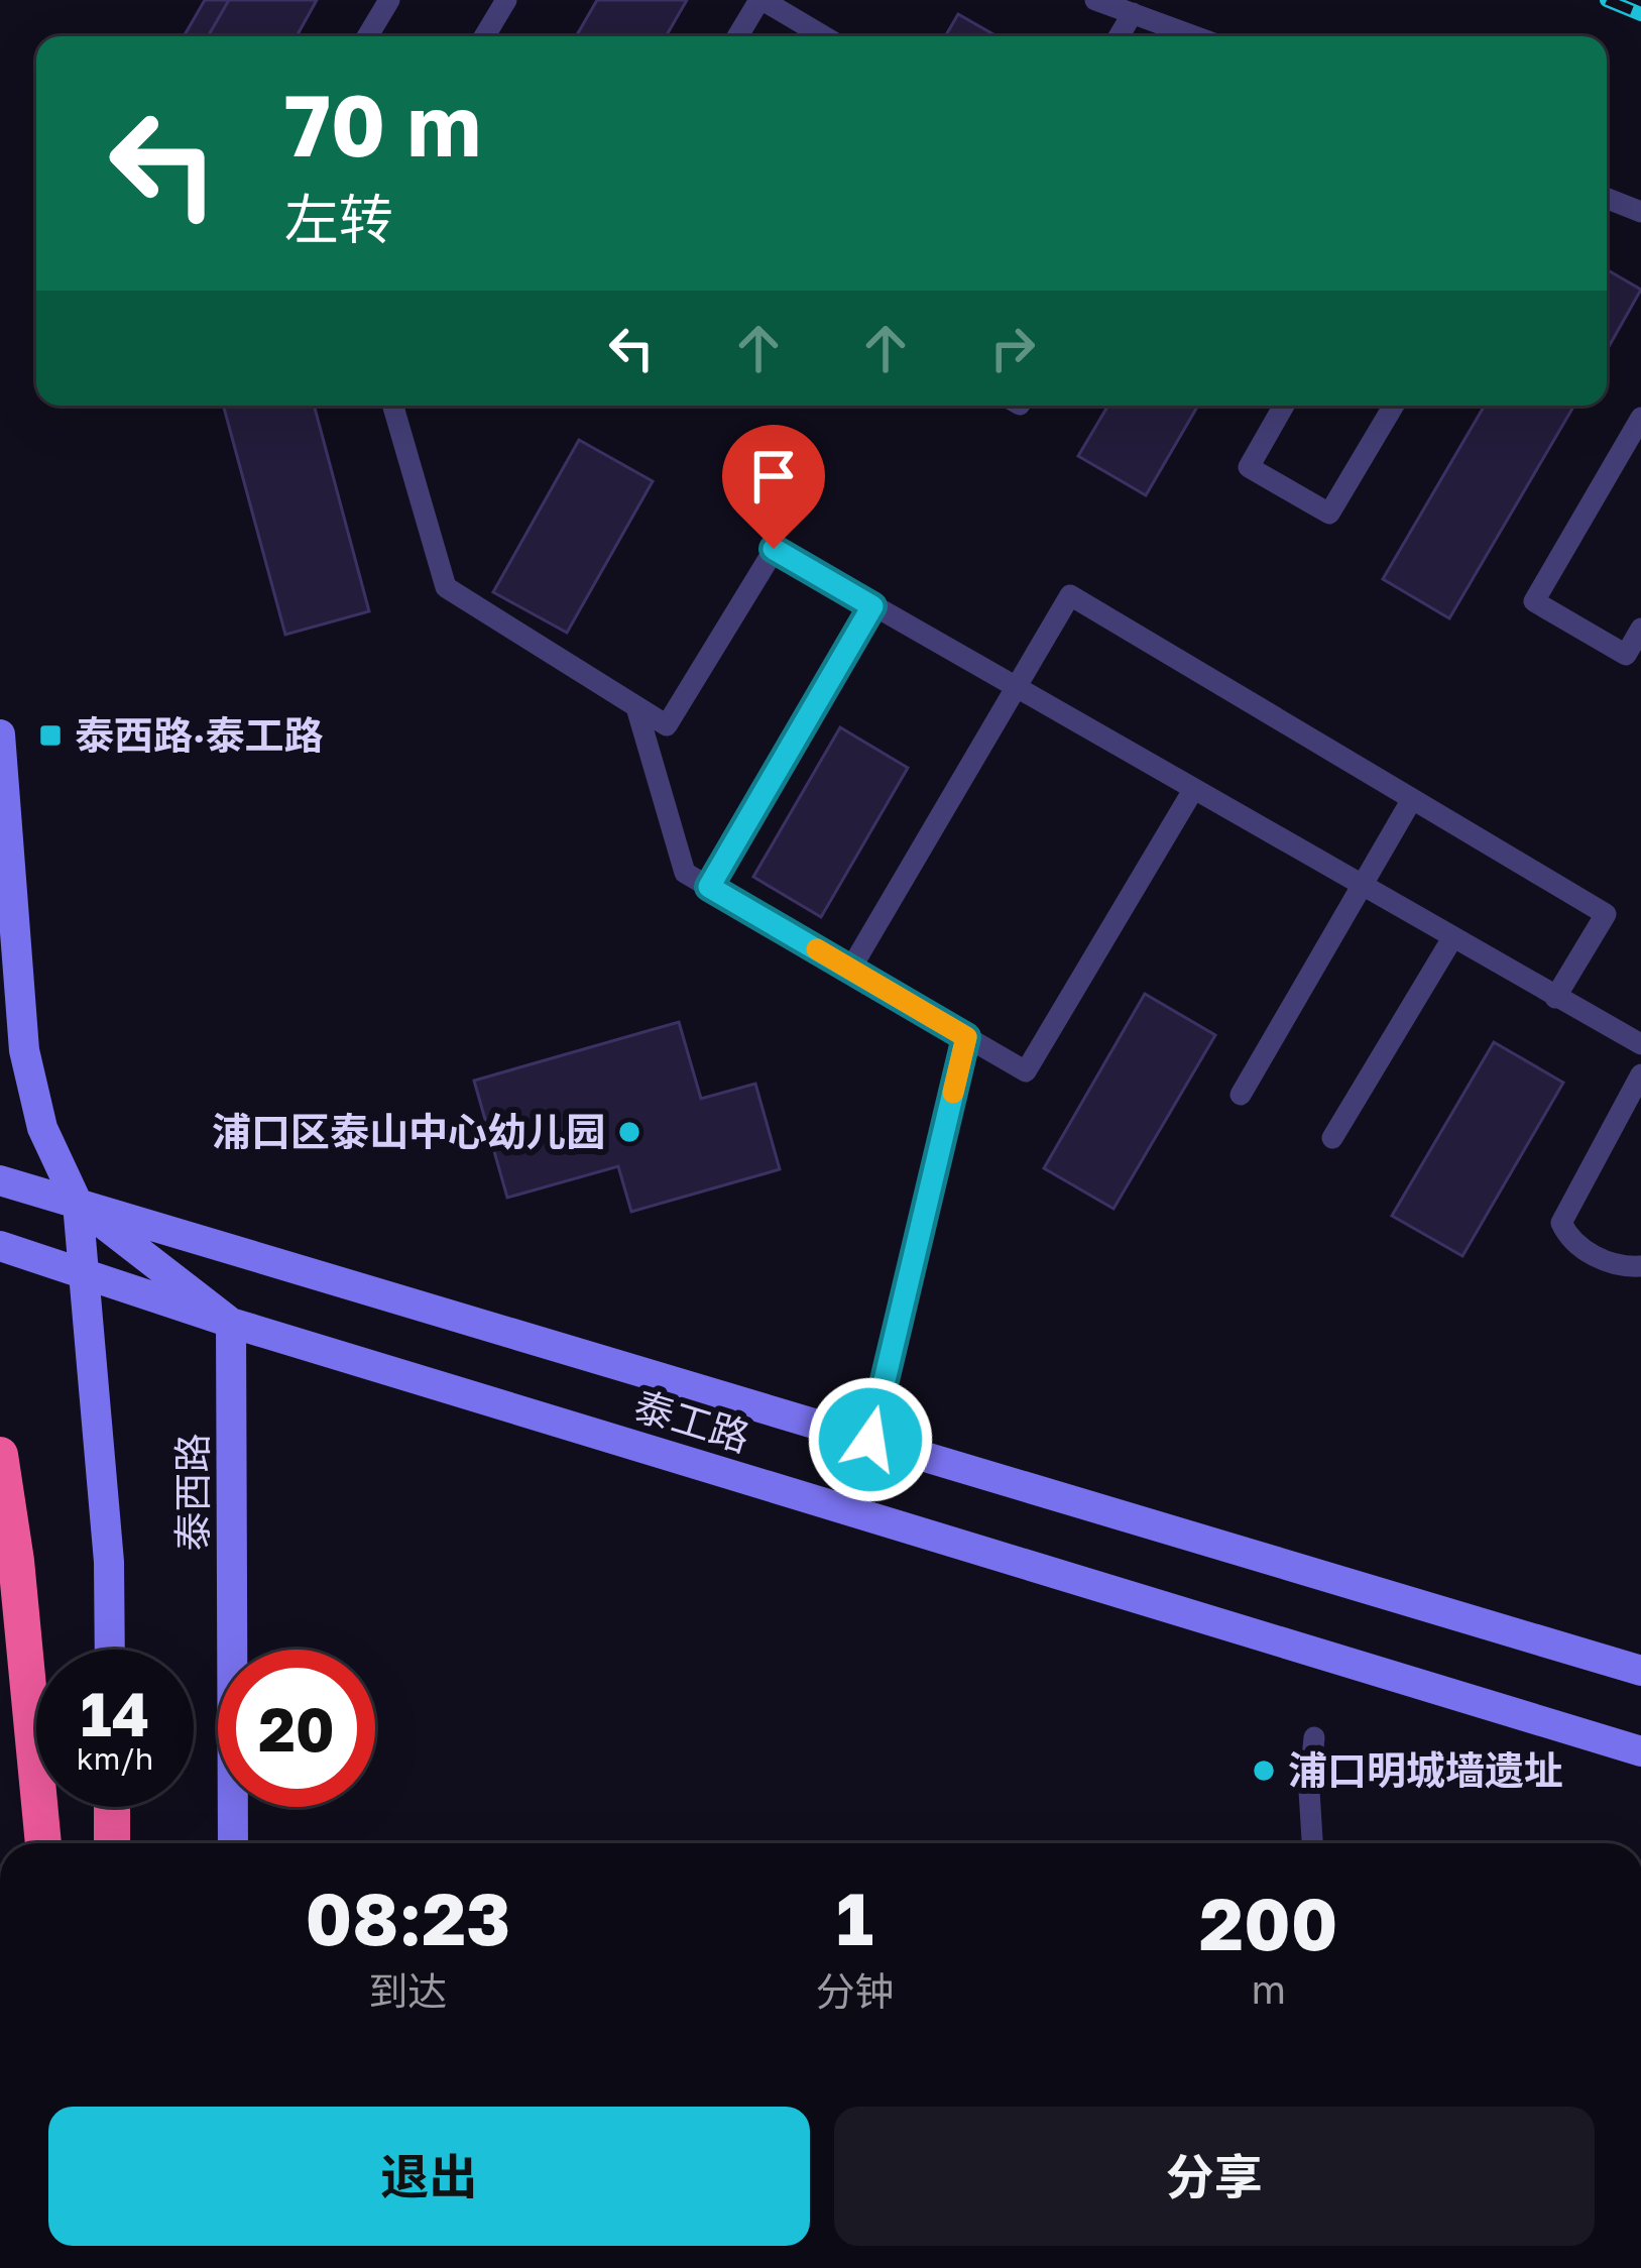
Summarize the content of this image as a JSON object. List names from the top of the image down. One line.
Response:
{"streets":{"main road":["泰工路","泰西路"]},"crossings":[["泰工路","泰西路"]],"places":{"transit":["泰西路·泰工路"],"other":["浦口区泰山中心幼儿园","浦口明城墙遗址"]},"page":{"turn":["70 m","左转"],"speed":"14 km/h","limit":"20","eta":["08:23","到达","1","分钟","200","m"],"buttons":["退出","分享"]}}
